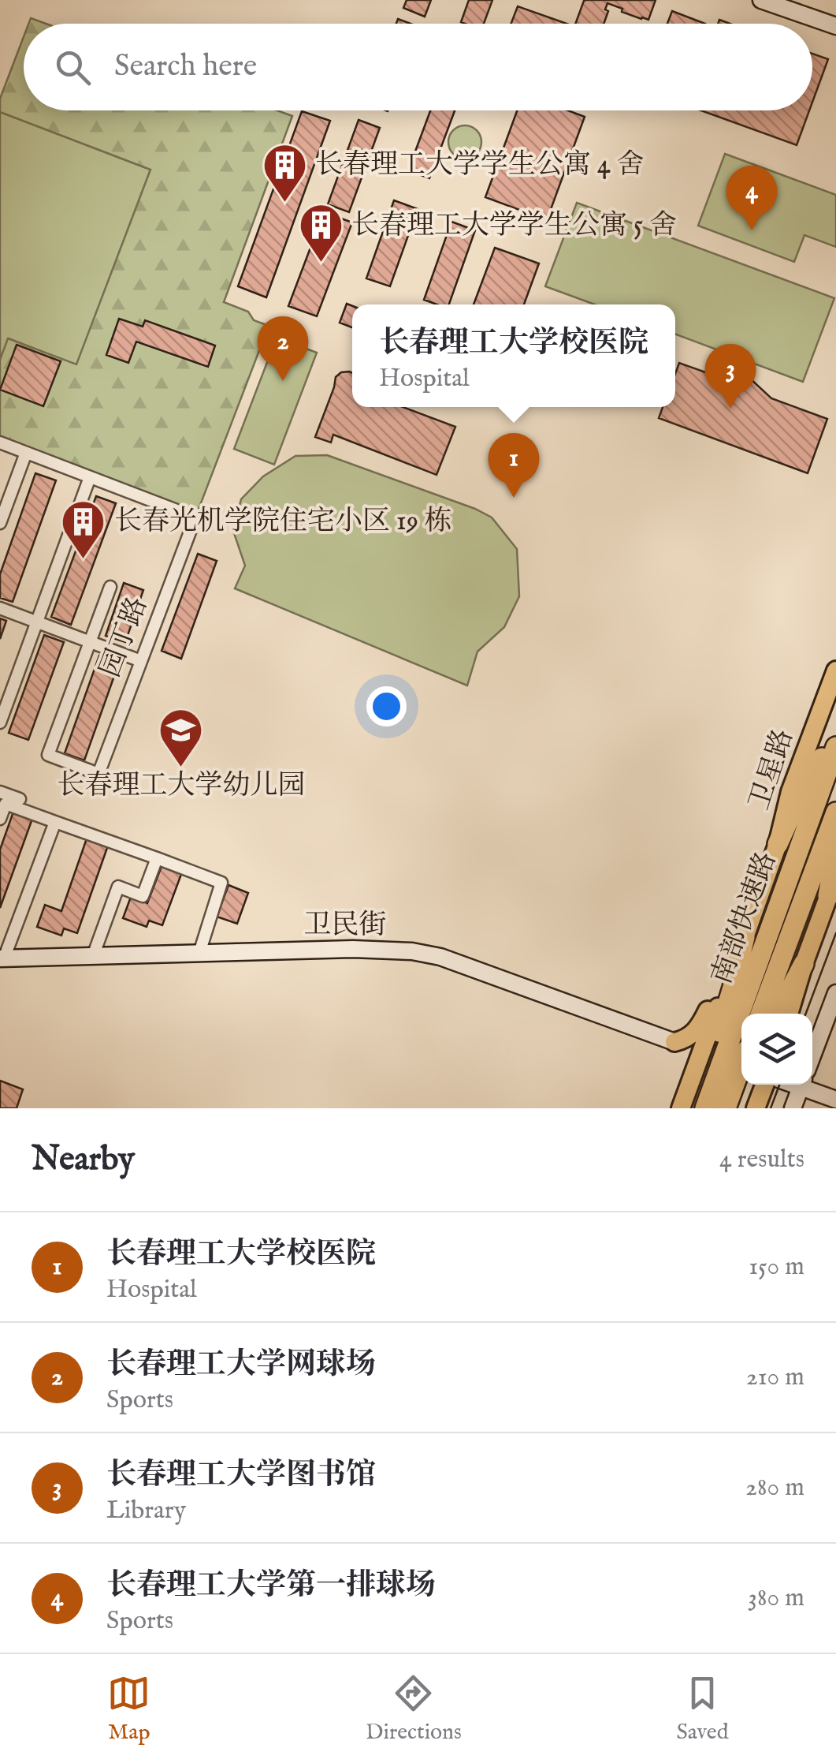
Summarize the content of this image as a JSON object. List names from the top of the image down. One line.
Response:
{"streets":{"highway":["南部快速路"],"main road":["卫星路"],"street":["园丁路","卫民街"]},"places":{"building":["长春理工大学学生公寓 4 舍","长春理工大学学生公寓 5 舍","长春光机学院住宅小区 19 栋"],"school or university":["长春理工大学幼儿园"]},"page":{"search":"Search here","pins":["4","2","3","1"],"popup":["长春理工大学校医院","Hospital"],"heading":["Nearby","4 results"],"list":[{"mark":"1","name":"长春理工大学校医院","note":"Hospital","value":"150 m"},{"mark":"2","name":"长春理工大学网球场","note":"Sports","value":"210 m"},{"mark":"3","name":"长春理工大学图书馆","note":"Library","value":"280 m"},{"mark":"4","name":"长春理工大学第一排球场","note":"Sports","value":"380 m"}],"nav":["Map","Directions","Saved"]}}
